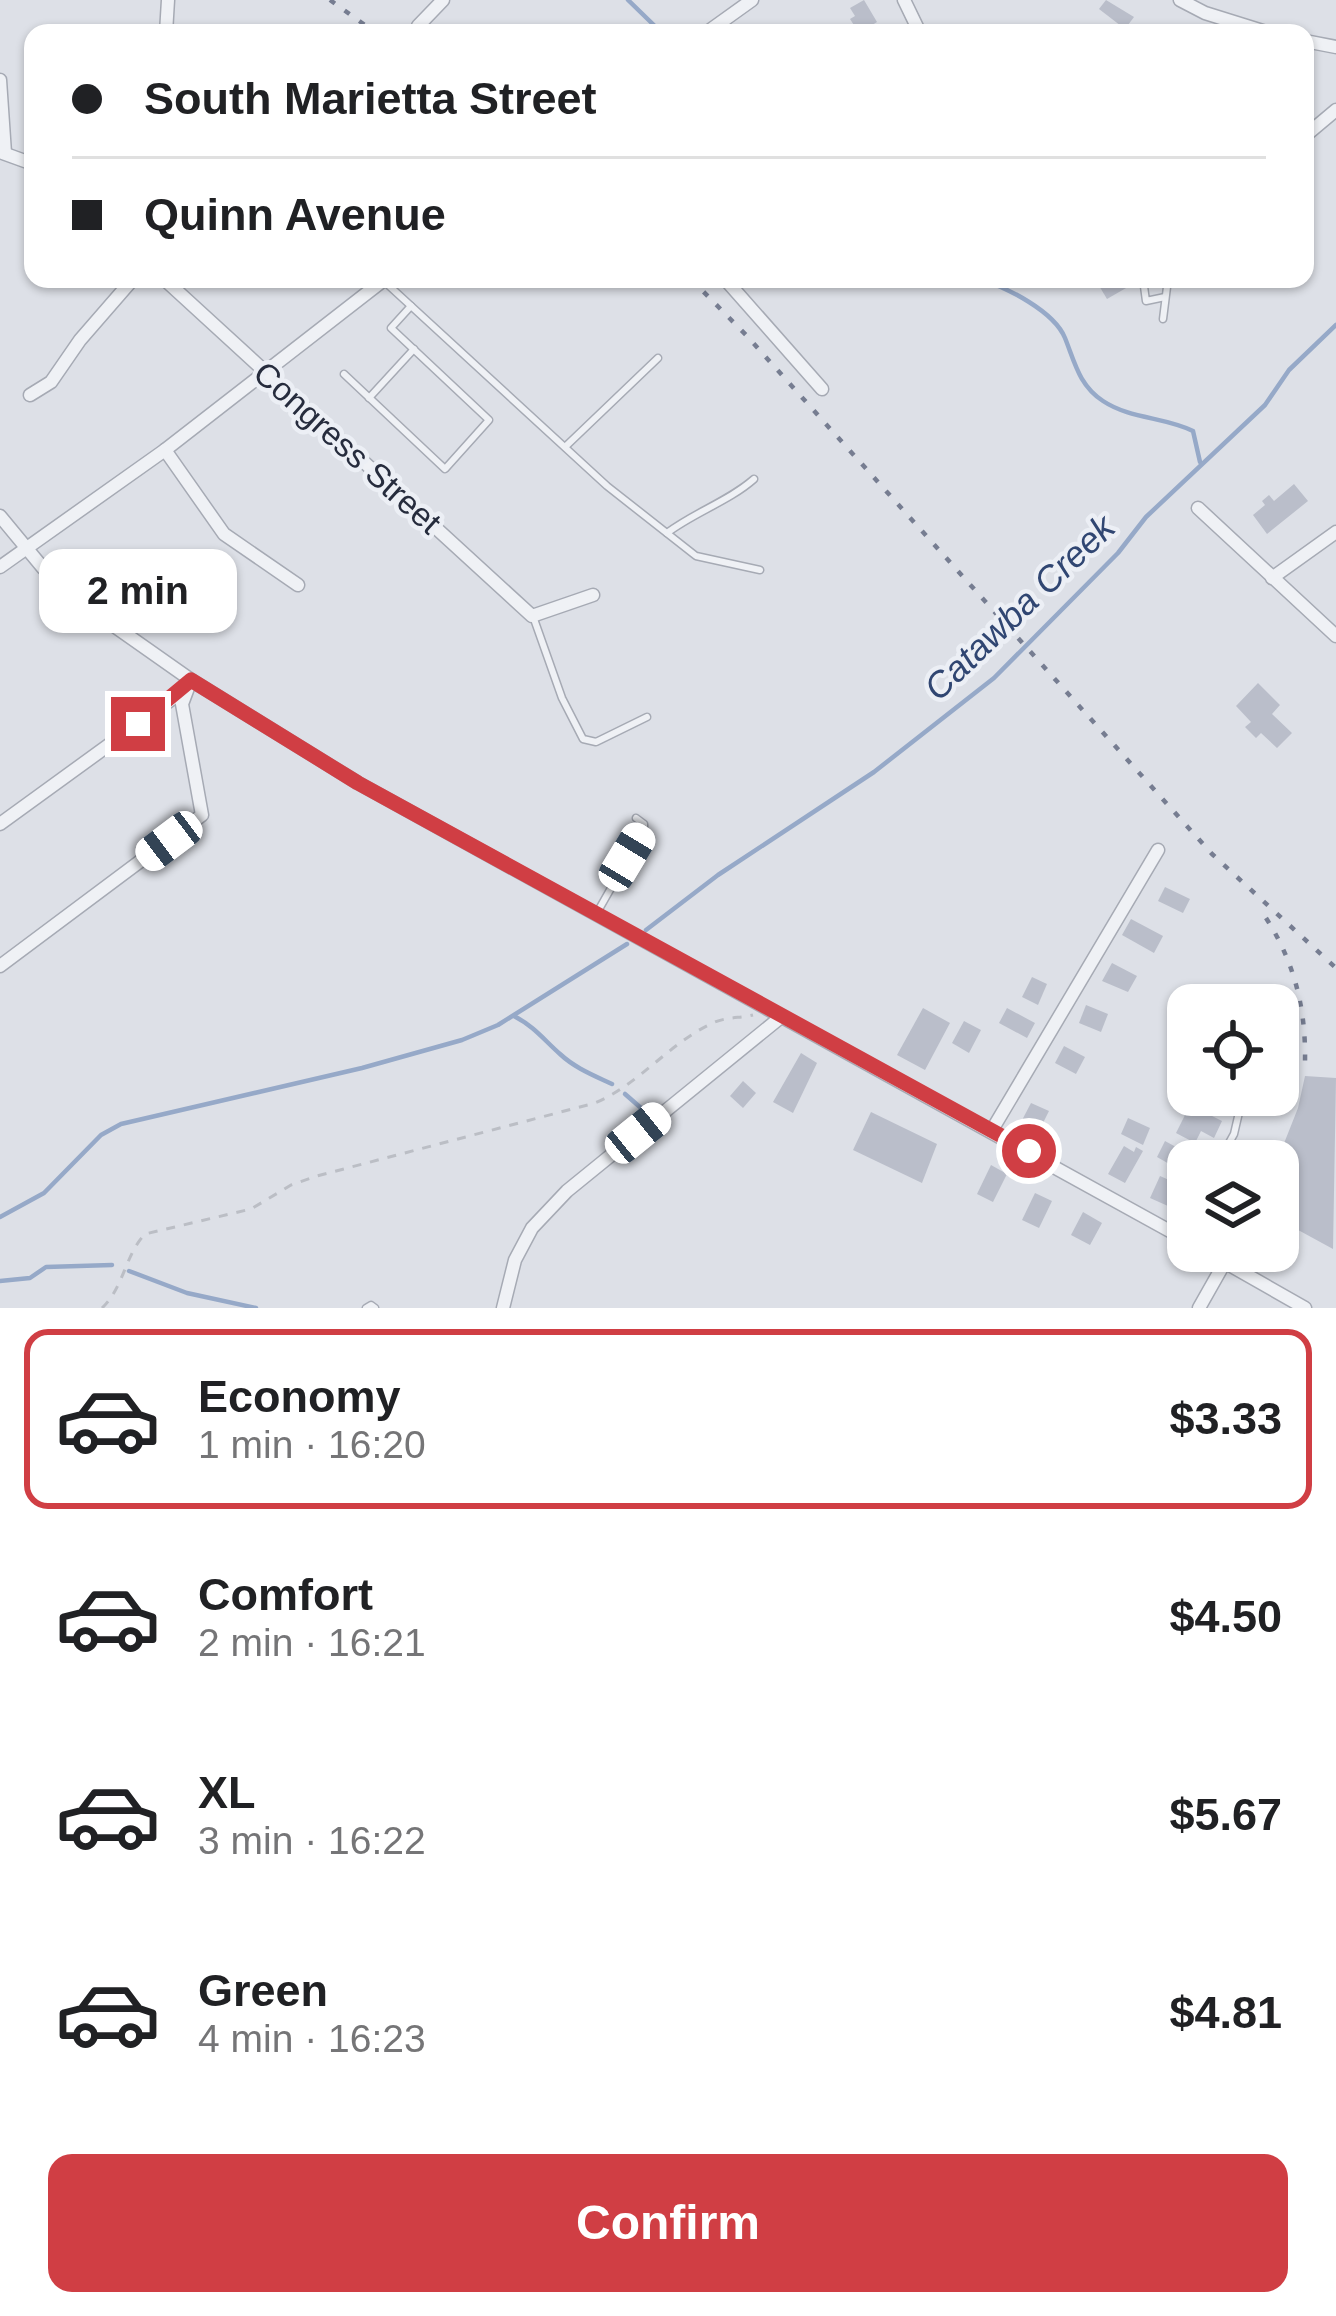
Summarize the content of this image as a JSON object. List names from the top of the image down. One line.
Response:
{"streets":{"street":["Congress Street"]},"water":["Catawba Creek"],"page":{"banner":["South Marietta Street","Quinn Avenue"],"bubble":"2 min","list":[{"name":"Economy","note":"1 min · 16:20","value":"$3.33"},{"name":"Comfort","note":"2 min · 16:21","value":"$4.50"},{"name":"XL","note":"3 min · 16:22","value":"$5.67"},{"name":"Green","note":"4 min · 16:23","value":"$4.81"}],"buttons":"Confirm"}}
